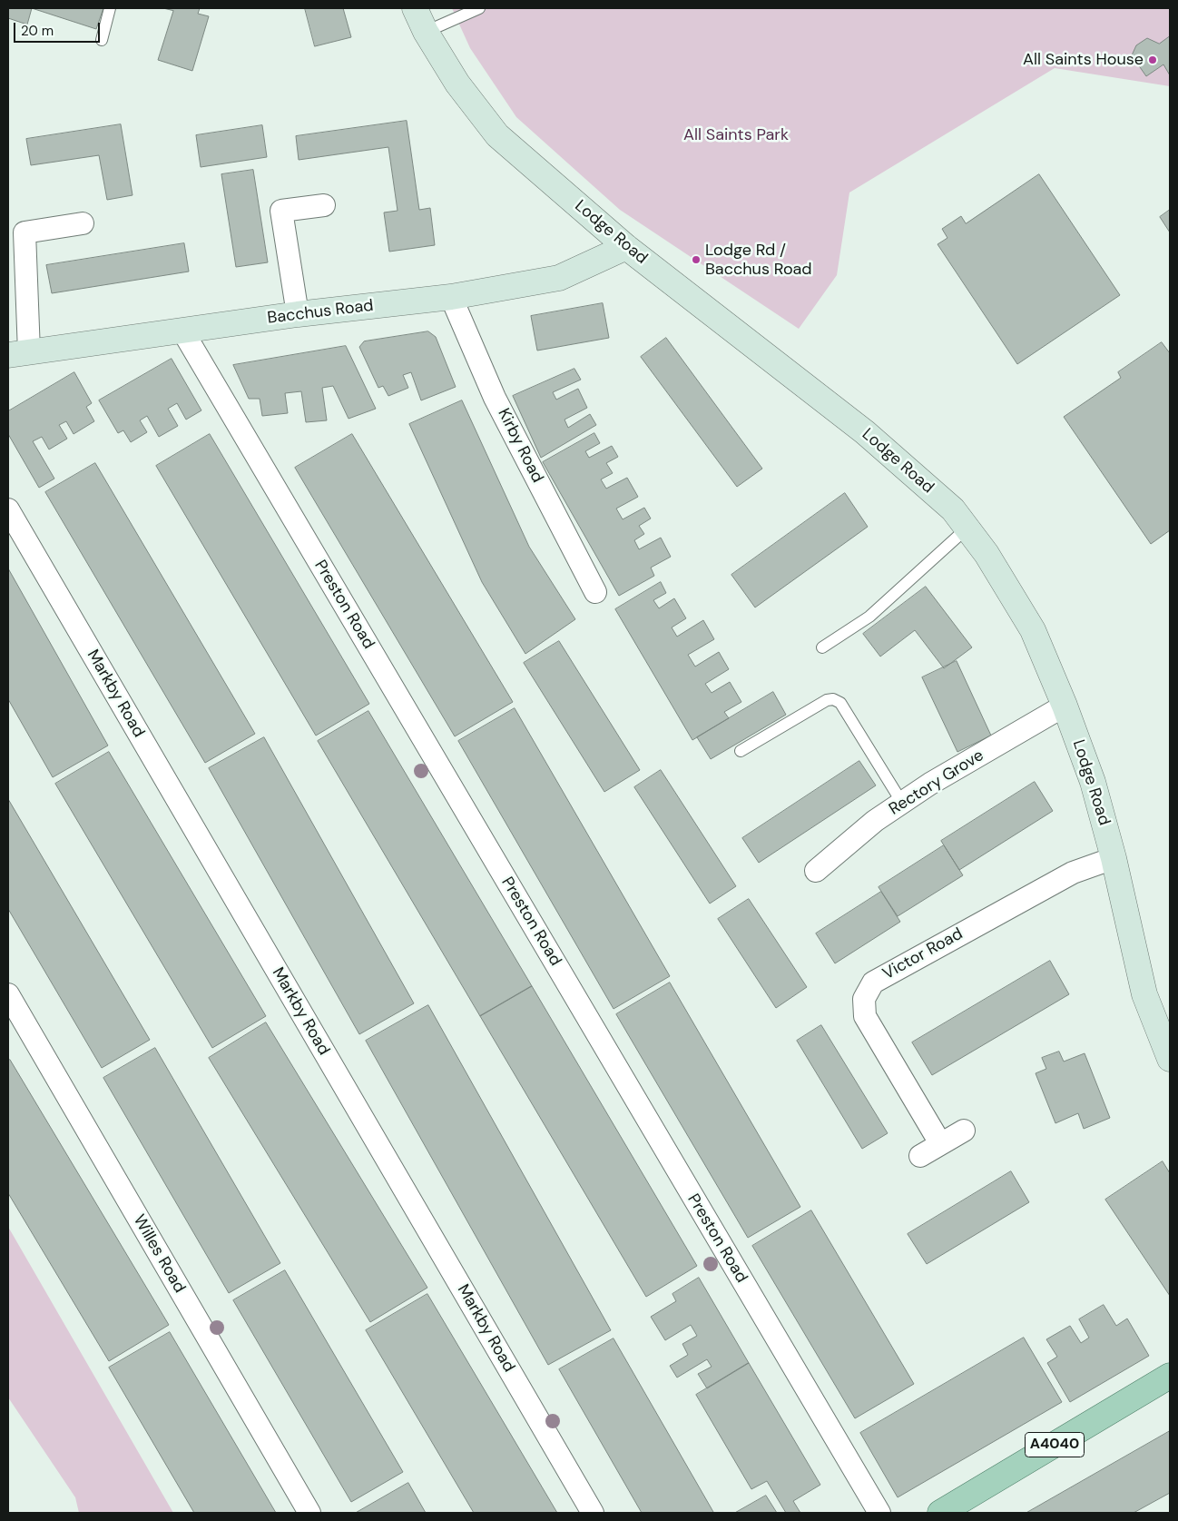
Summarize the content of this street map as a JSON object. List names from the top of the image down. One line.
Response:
{"streets":{"main road":["A4040"],"street":["Lodge Road","Bacchus Road","Kirby Road","Preston Road","Markby Road","Rectory Grove","Victor Road","Willes Road"]},"crossings":[["Lodge Road","Bacchus Road"],["Lodge Road","Rectory Grove"],["Lodge Road","Victor Road"],["Bacchus Road","Kirby Road"],["Bacchus Road","Preston Road"]],"parks":["All Saints Park"],"places":["All Saints House","Lodge Rd / Bacchus Road"],"scale_bar":"20 m"}
